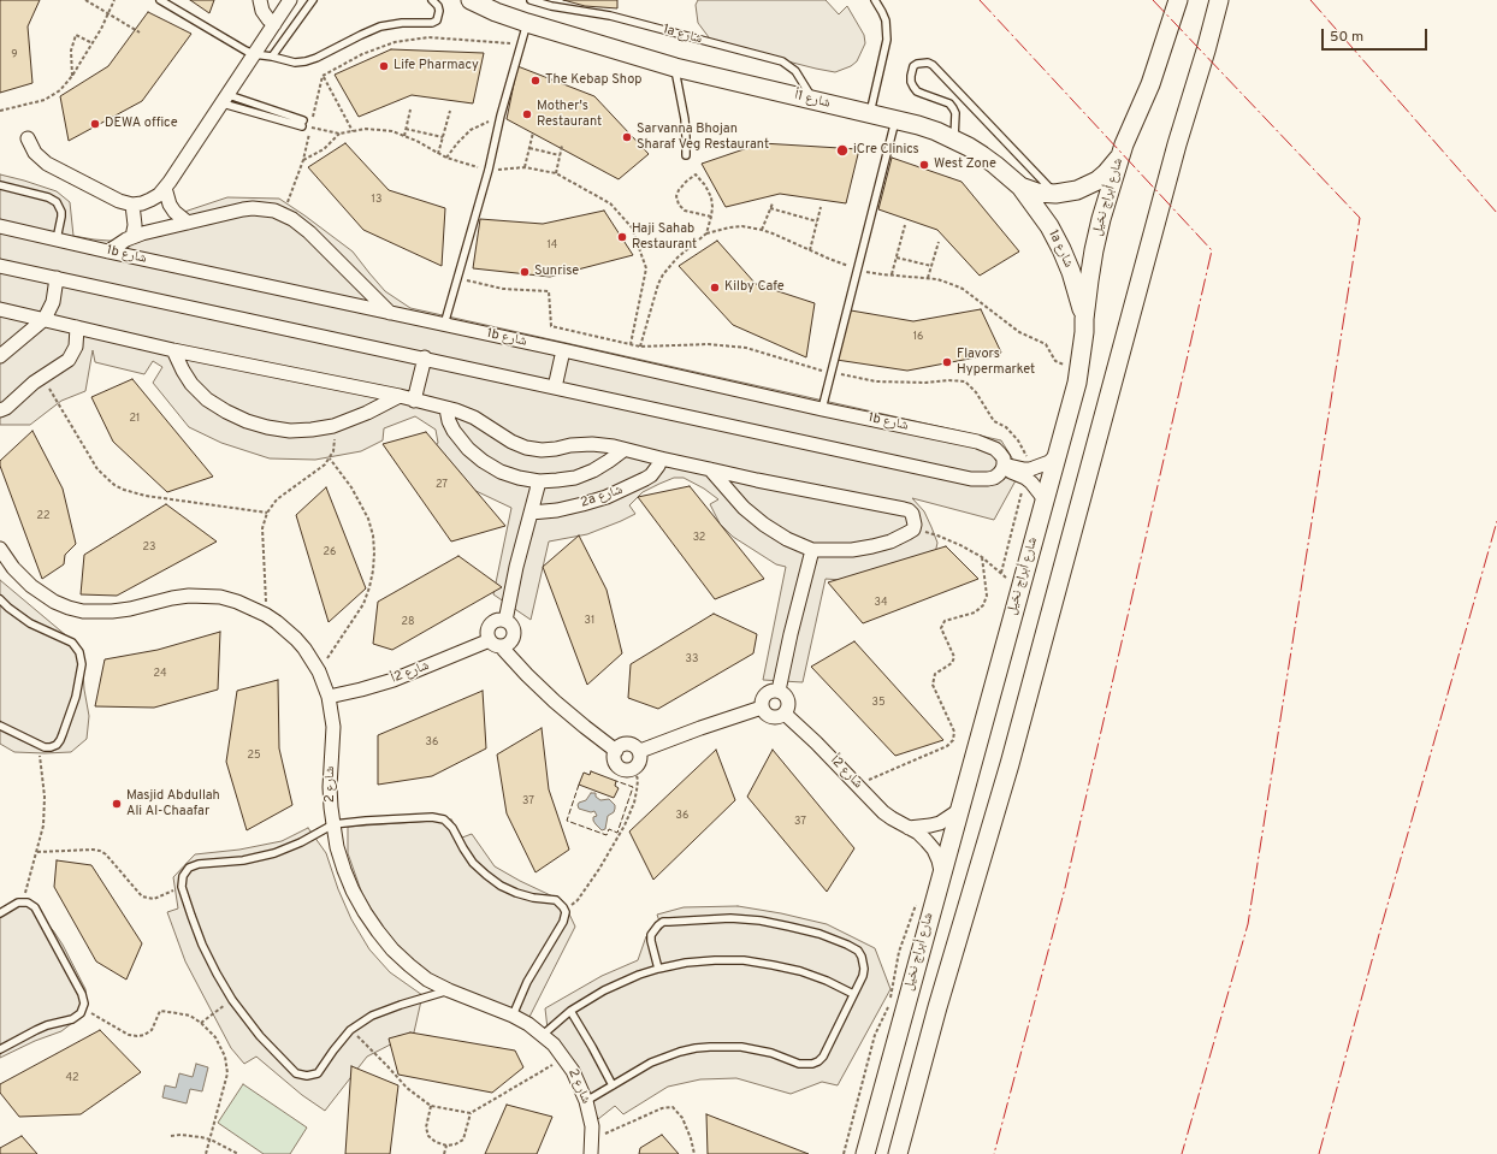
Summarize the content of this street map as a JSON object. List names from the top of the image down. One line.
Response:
{"streets":{"street":["1a شارع","شارع 1أ","شارع أبراج نخيل","1b شارع","2a شارع","شارع 2أ","شارع 2"]},"crossings":[["1a شارع","شارع 1أ"],["1a شارع","شارع أبراج نخيل"],["شارع 1أ","شارع أبراج نخيل"],["شارع أبراج نخيل","شارع 2أ"],["شارع 2أ","شارع 2"]],"places":["Life Pharmacy","The Kebap Shop","Mother's Restaurant","DEWA office","Sarvanna Bhojan Sharaf Veg Restaurant","iCre Clinics","West Zone","Haji Sahab Restaurant","Sunrise","Kilby Cafe","Flavors Hypermarket","Masjid Abdullah Ali Al-Chaafar"],"house_numbers":["9","13","14","16","21","27","22","32","23","26","34","31","28","33","24","35","36","25","37","36","37","42"],"scale_bar":"50 m"}
